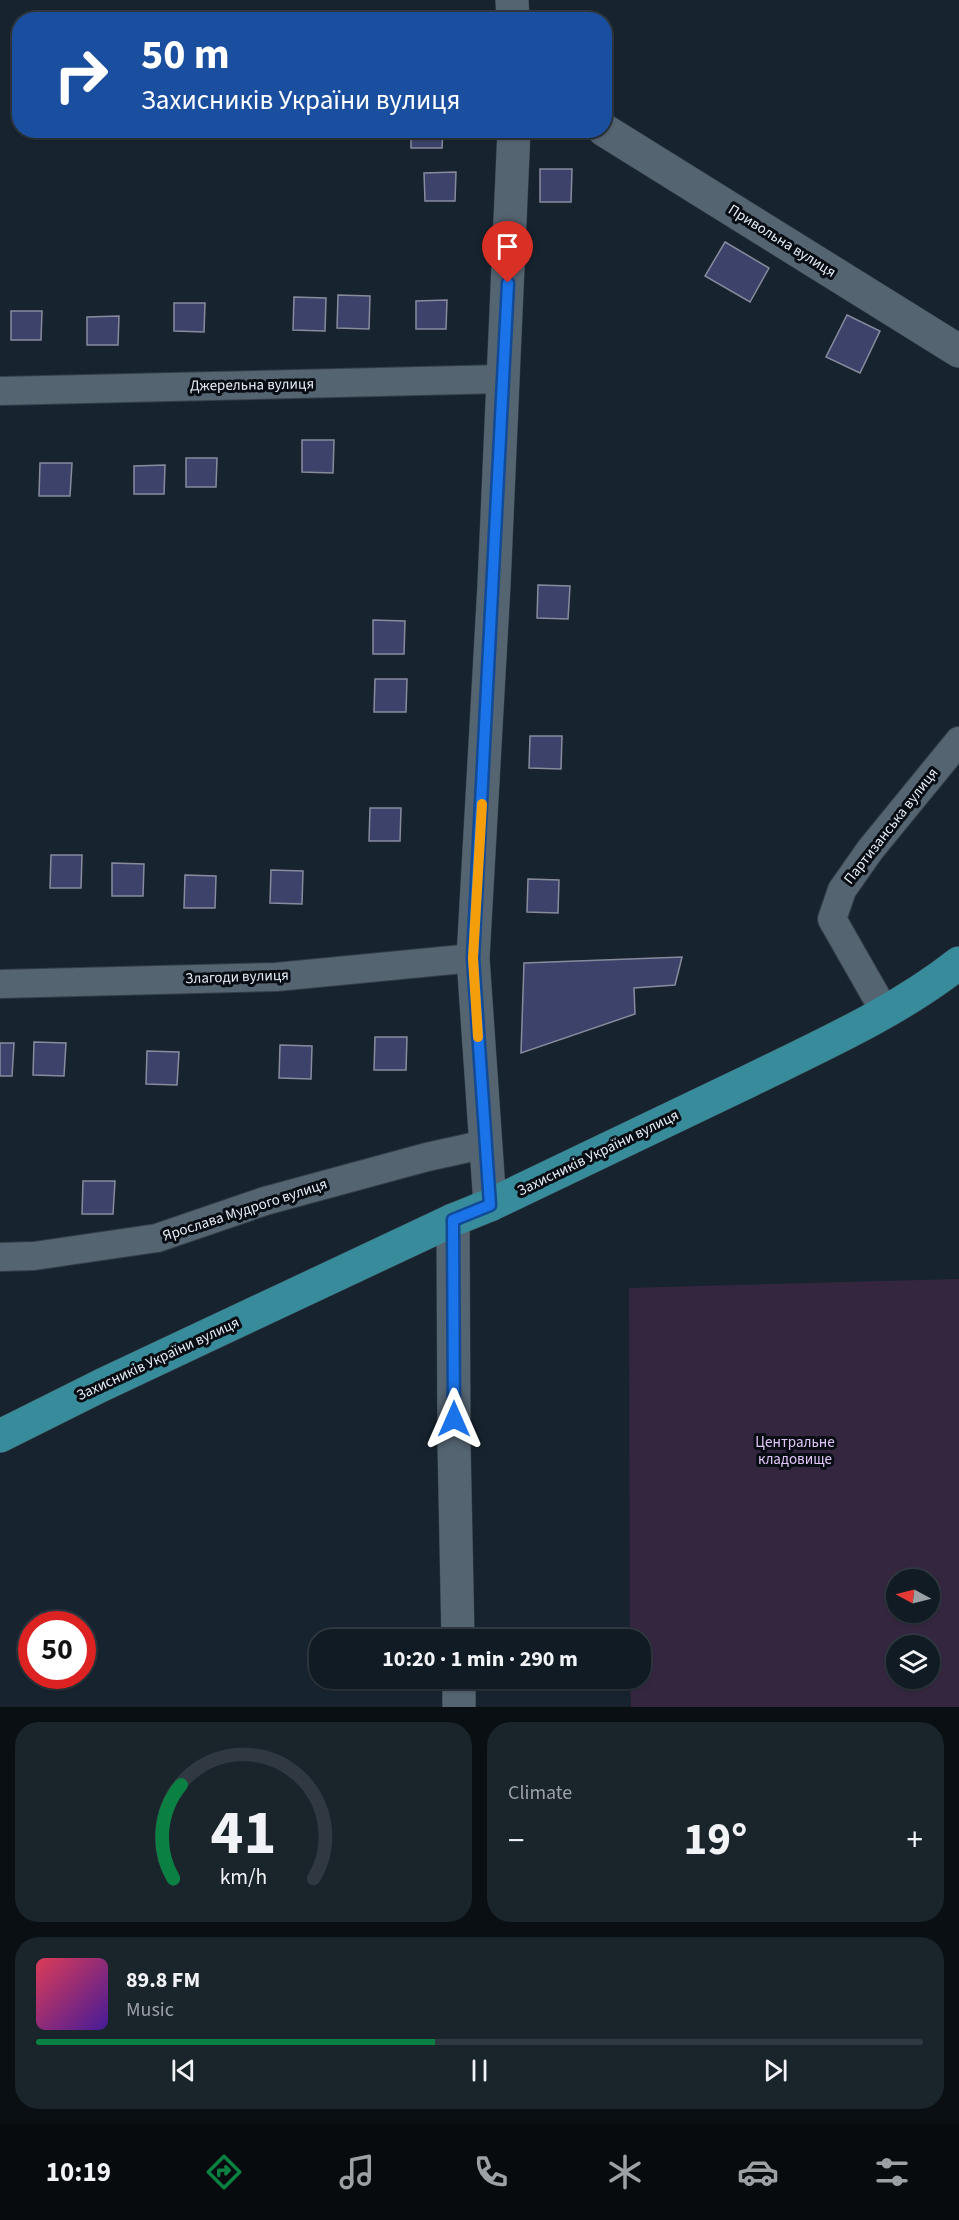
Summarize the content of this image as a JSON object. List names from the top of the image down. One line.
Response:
{"streets":{"highway":["Захисників України вулиця"],"street":["Привольна вулиця","Джерельна вулиця","Партизанська вулиця","Злагоди вулиця","Ярослава Мудрого вулиця"]},"crossings":[["Партизанська вулиця","Захисників України вулиця"]],"parks":["Центральне кладовище"],"north":"left","page":{"turn":["50 m","Захисників України вулиця"],"limit":"50","trip":"10:20 · 1 min · 290 m","tile":"Climate","heat":["−","19°","+"],"song":["89.8 FM","Music"],"tabs":"10:19","gauge":["41","km/h"]}}
